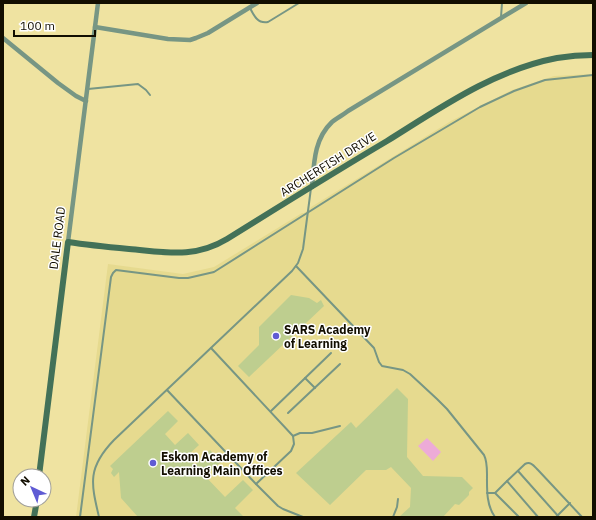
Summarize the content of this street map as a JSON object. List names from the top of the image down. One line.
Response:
{"streets":{"street":["ARCHERFISH DRIVE","DALE ROAD"]},"crossings":[["ARCHERFISH DRIVE","DALE ROAD"]],"places":["SARS Academy of Learning","Eskom Academy of Learning Main Offices"],"scale_bar":"100 m","north":"top left"}
